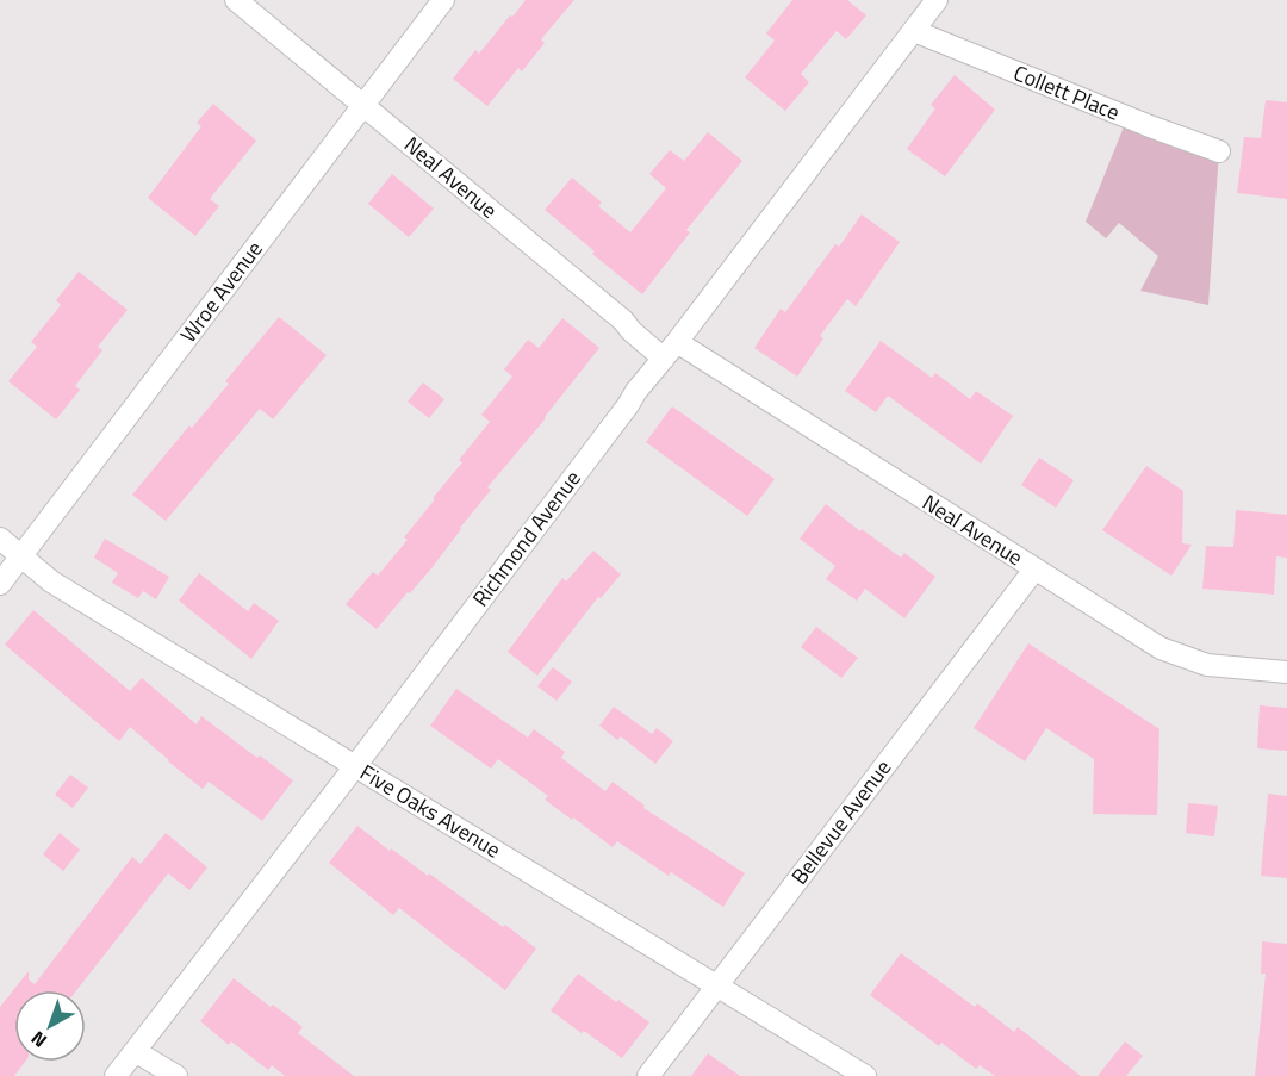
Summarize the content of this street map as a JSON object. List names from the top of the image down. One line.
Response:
{"streets":{"street":["Collett Place","Neal Avenue","Wroe Avenue","Richmond Avenue","Five Oaks Avenue","Bellevue Avenue"]},"crossings":[["Collett Place","Richmond Avenue"],["Neal Avenue","Wroe Avenue"],["Neal Avenue","Richmond Avenue"],["Neal Avenue","Bellevue Avenue"],["Wroe Avenue","Five Oaks Avenue"],["Richmond Avenue","Five Oaks Avenue"],["Five Oaks Avenue","Bellevue Avenue"]],"north":"bottom left"}
